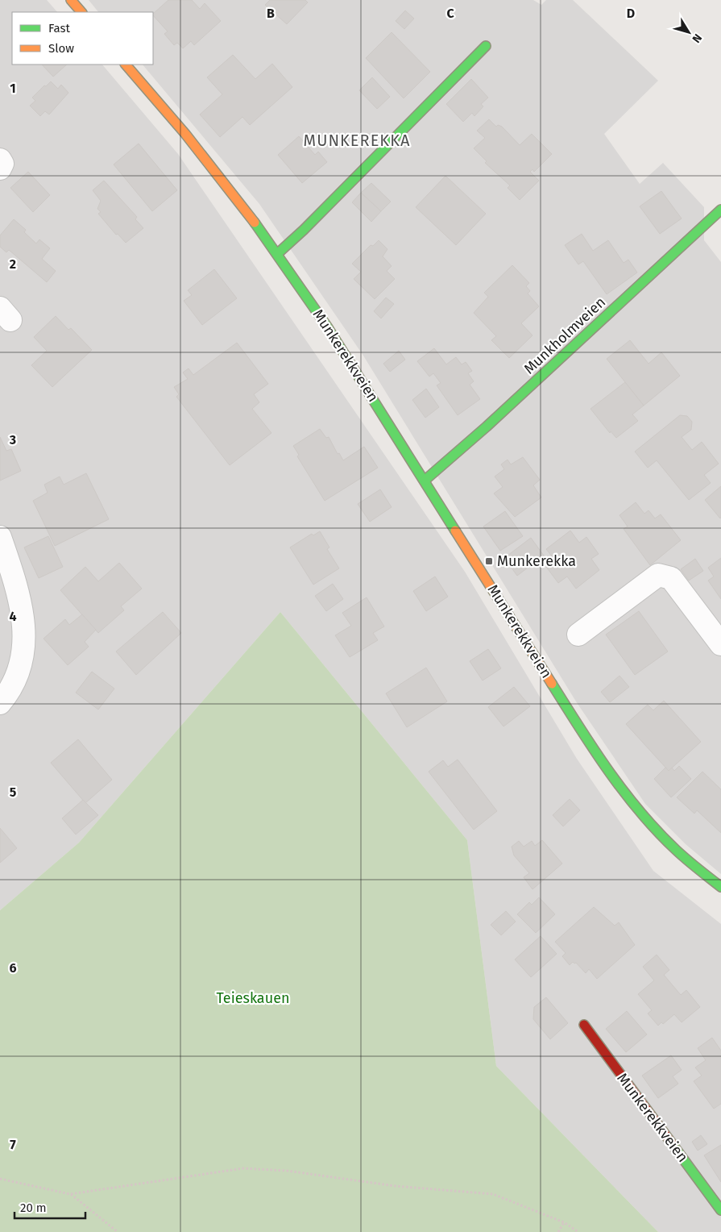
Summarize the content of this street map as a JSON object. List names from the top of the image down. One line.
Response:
{"streets":{"main road":["Munkholmveien","Munkerekkveien"]},"crossings":[["Munkholmveien","Munkerekkveien"]],"districts":["MUNKEREKKA"],"parks":["Teieskauen"],"places":{"transit":["Munkerekka"]},"legend":["Fast","Slow"],"scale_bar":"20 m","north":"bottom right","grid":{"columns":["B","C","D"],"rows":["1","2","3","4","5","6","7"]}}
